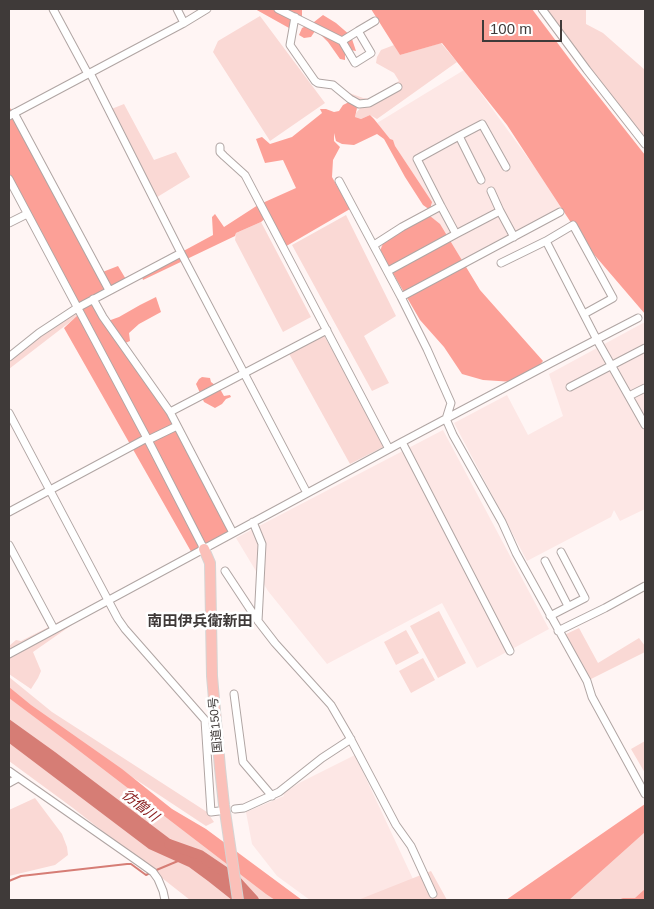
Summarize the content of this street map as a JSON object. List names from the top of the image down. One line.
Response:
{"streets":{"highway":["国道150号"]},"districts":["南田伊兵衛新田"],"water":["彷僧川"],"scale_bar":"100 m"}
